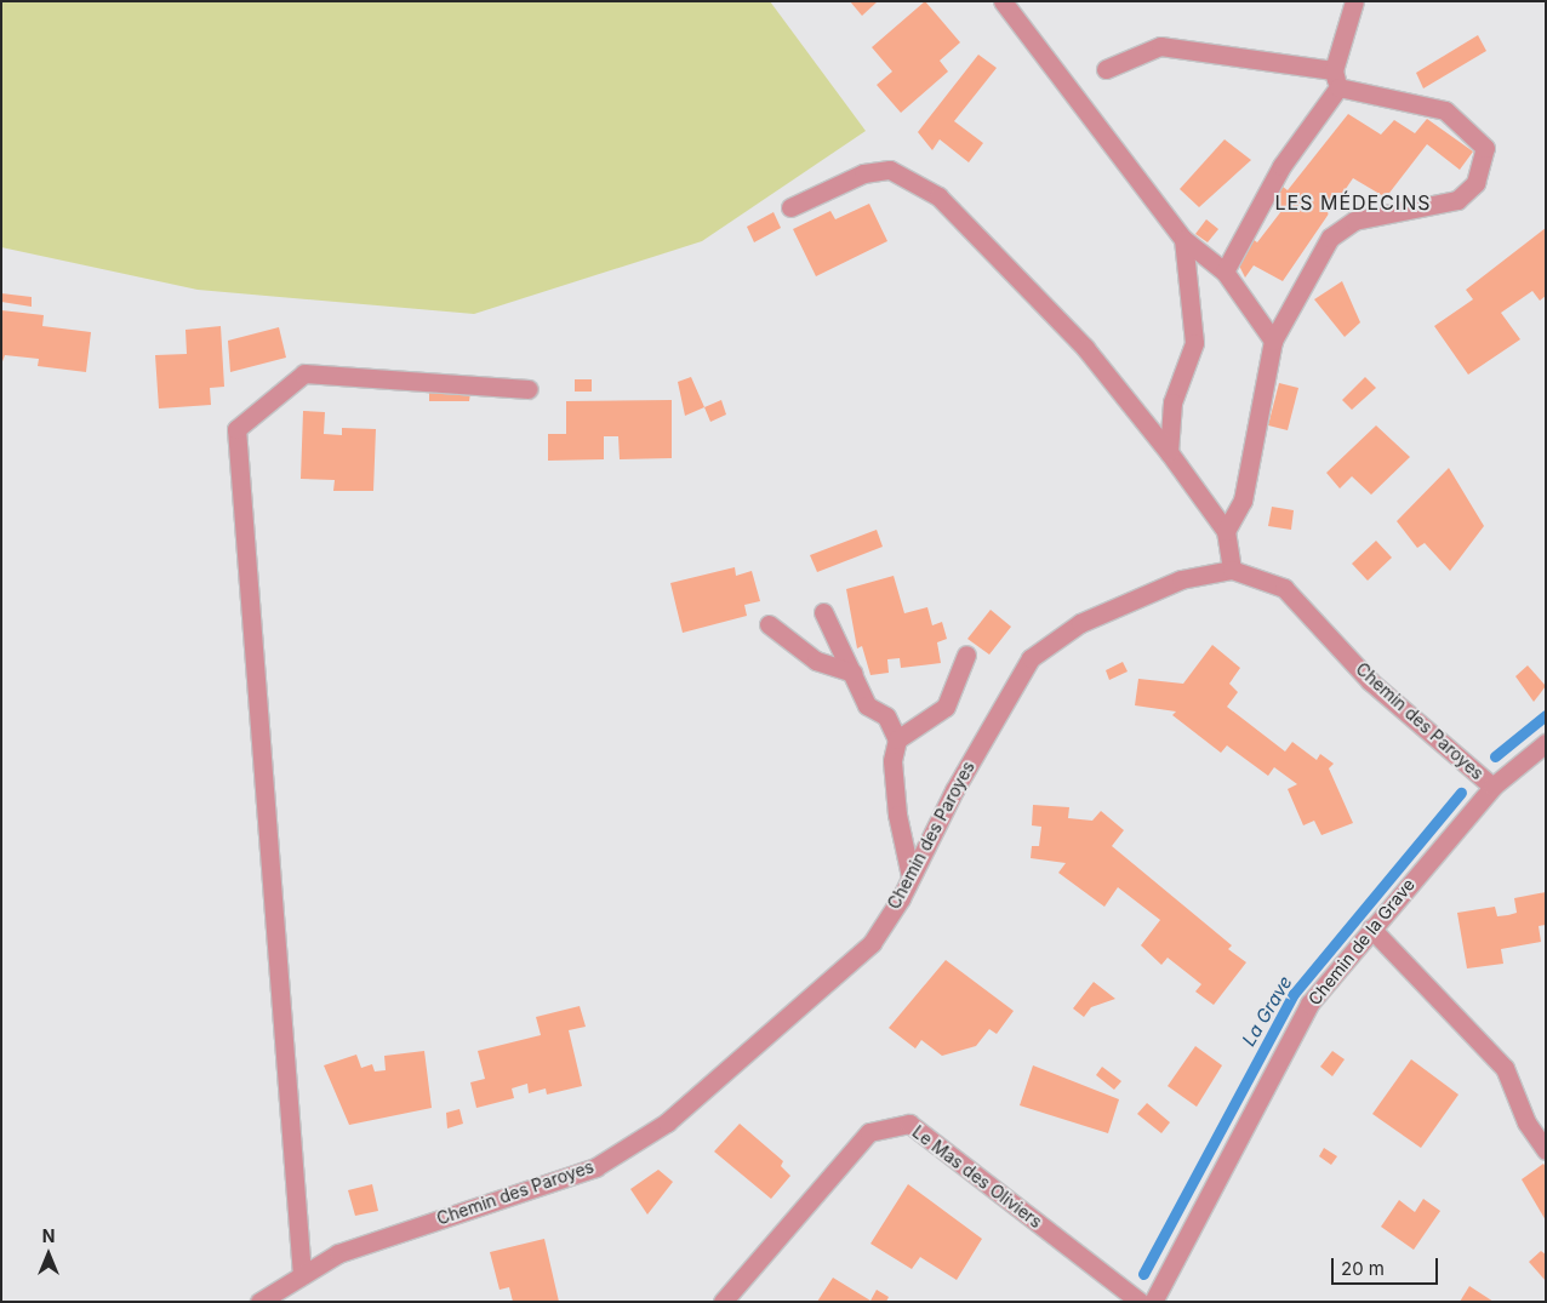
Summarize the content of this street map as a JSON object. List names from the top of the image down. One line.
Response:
{"streets":{"street":["Chemin des Paroyes","Chemin de la Grave","Le Mas des Oliviers"]},"crossings":[["Chemin des Paroyes","Chemin de la Grave"]],"districts":["LES MÉDECINS"],"water":["La Grave"],"scale_bar":"20 m","north":"top"}
